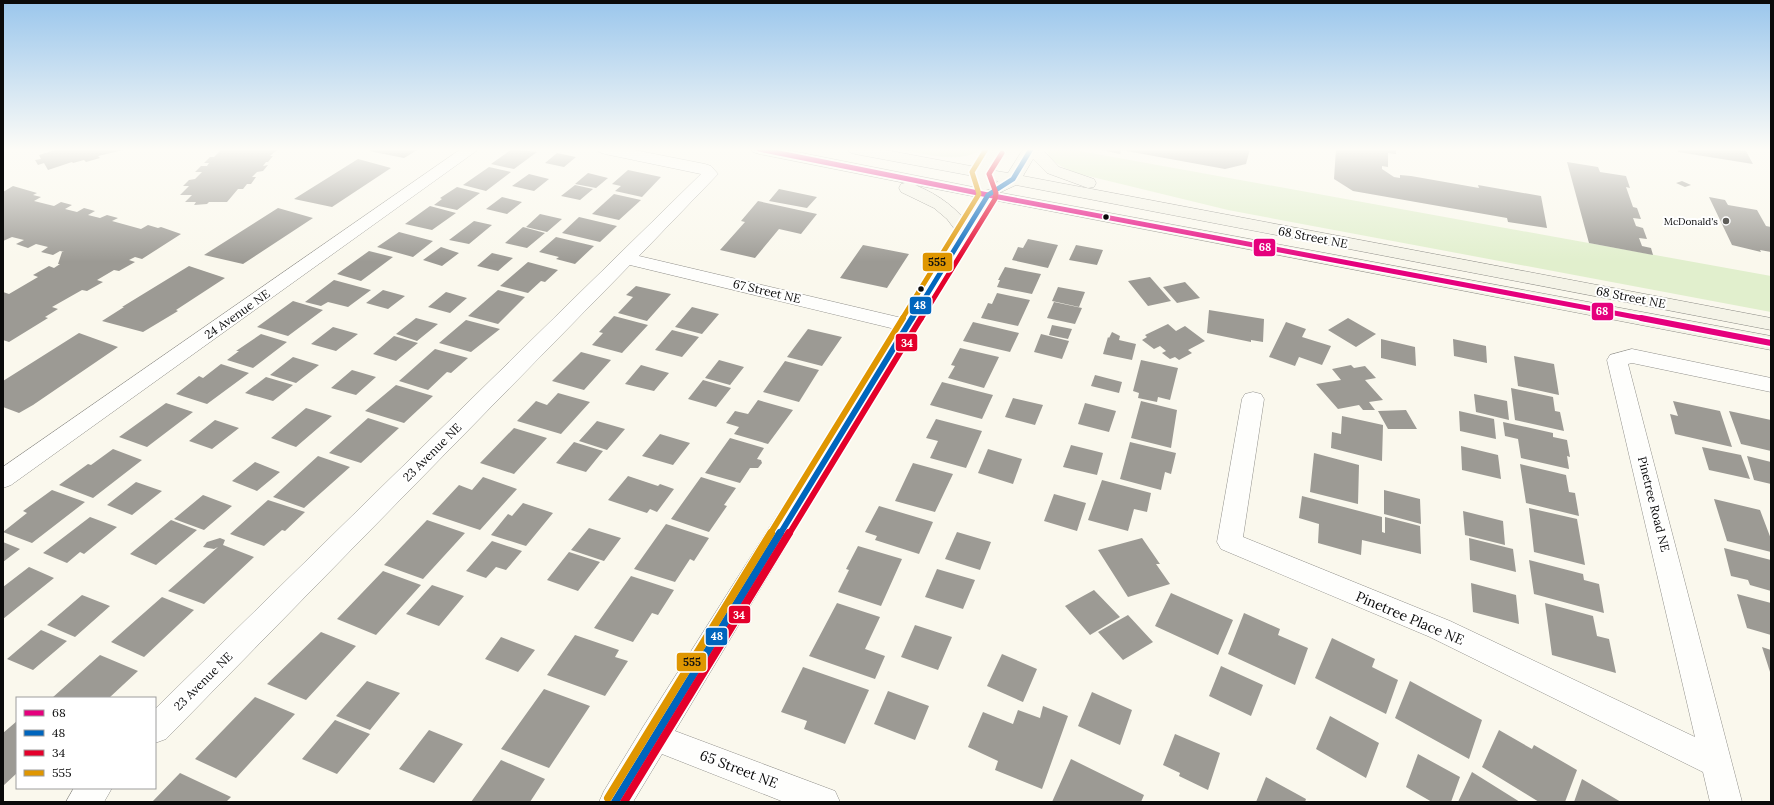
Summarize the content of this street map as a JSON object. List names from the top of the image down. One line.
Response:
{"streets":{"main road":["68 Street NE"],"street":["67 Street NE","24 Avenue NE","23 Avenue NE","Pinetree Road NE","Pinetree Place NE","65 Street NE"]},"crossings":[["67 Street NE","23 Avenue NE"],["Pinetree Road NE","Pinetree Place NE"]],"places":["McDonald's"],"lines":["transit line 68","transit line 48","transit line 34","transit line 555"],"legend":["68","48","34","555"]}
